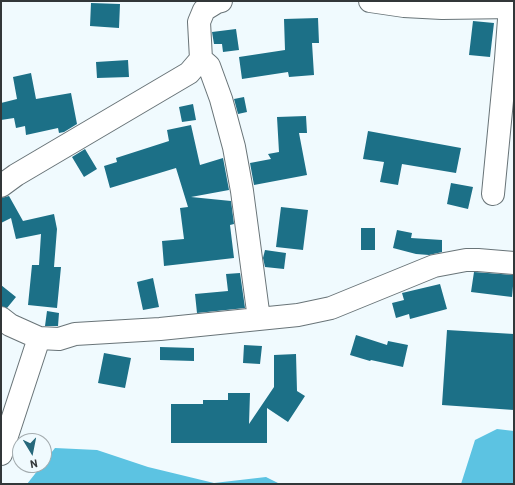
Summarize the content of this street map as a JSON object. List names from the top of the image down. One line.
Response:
{"north":"bottom"}
